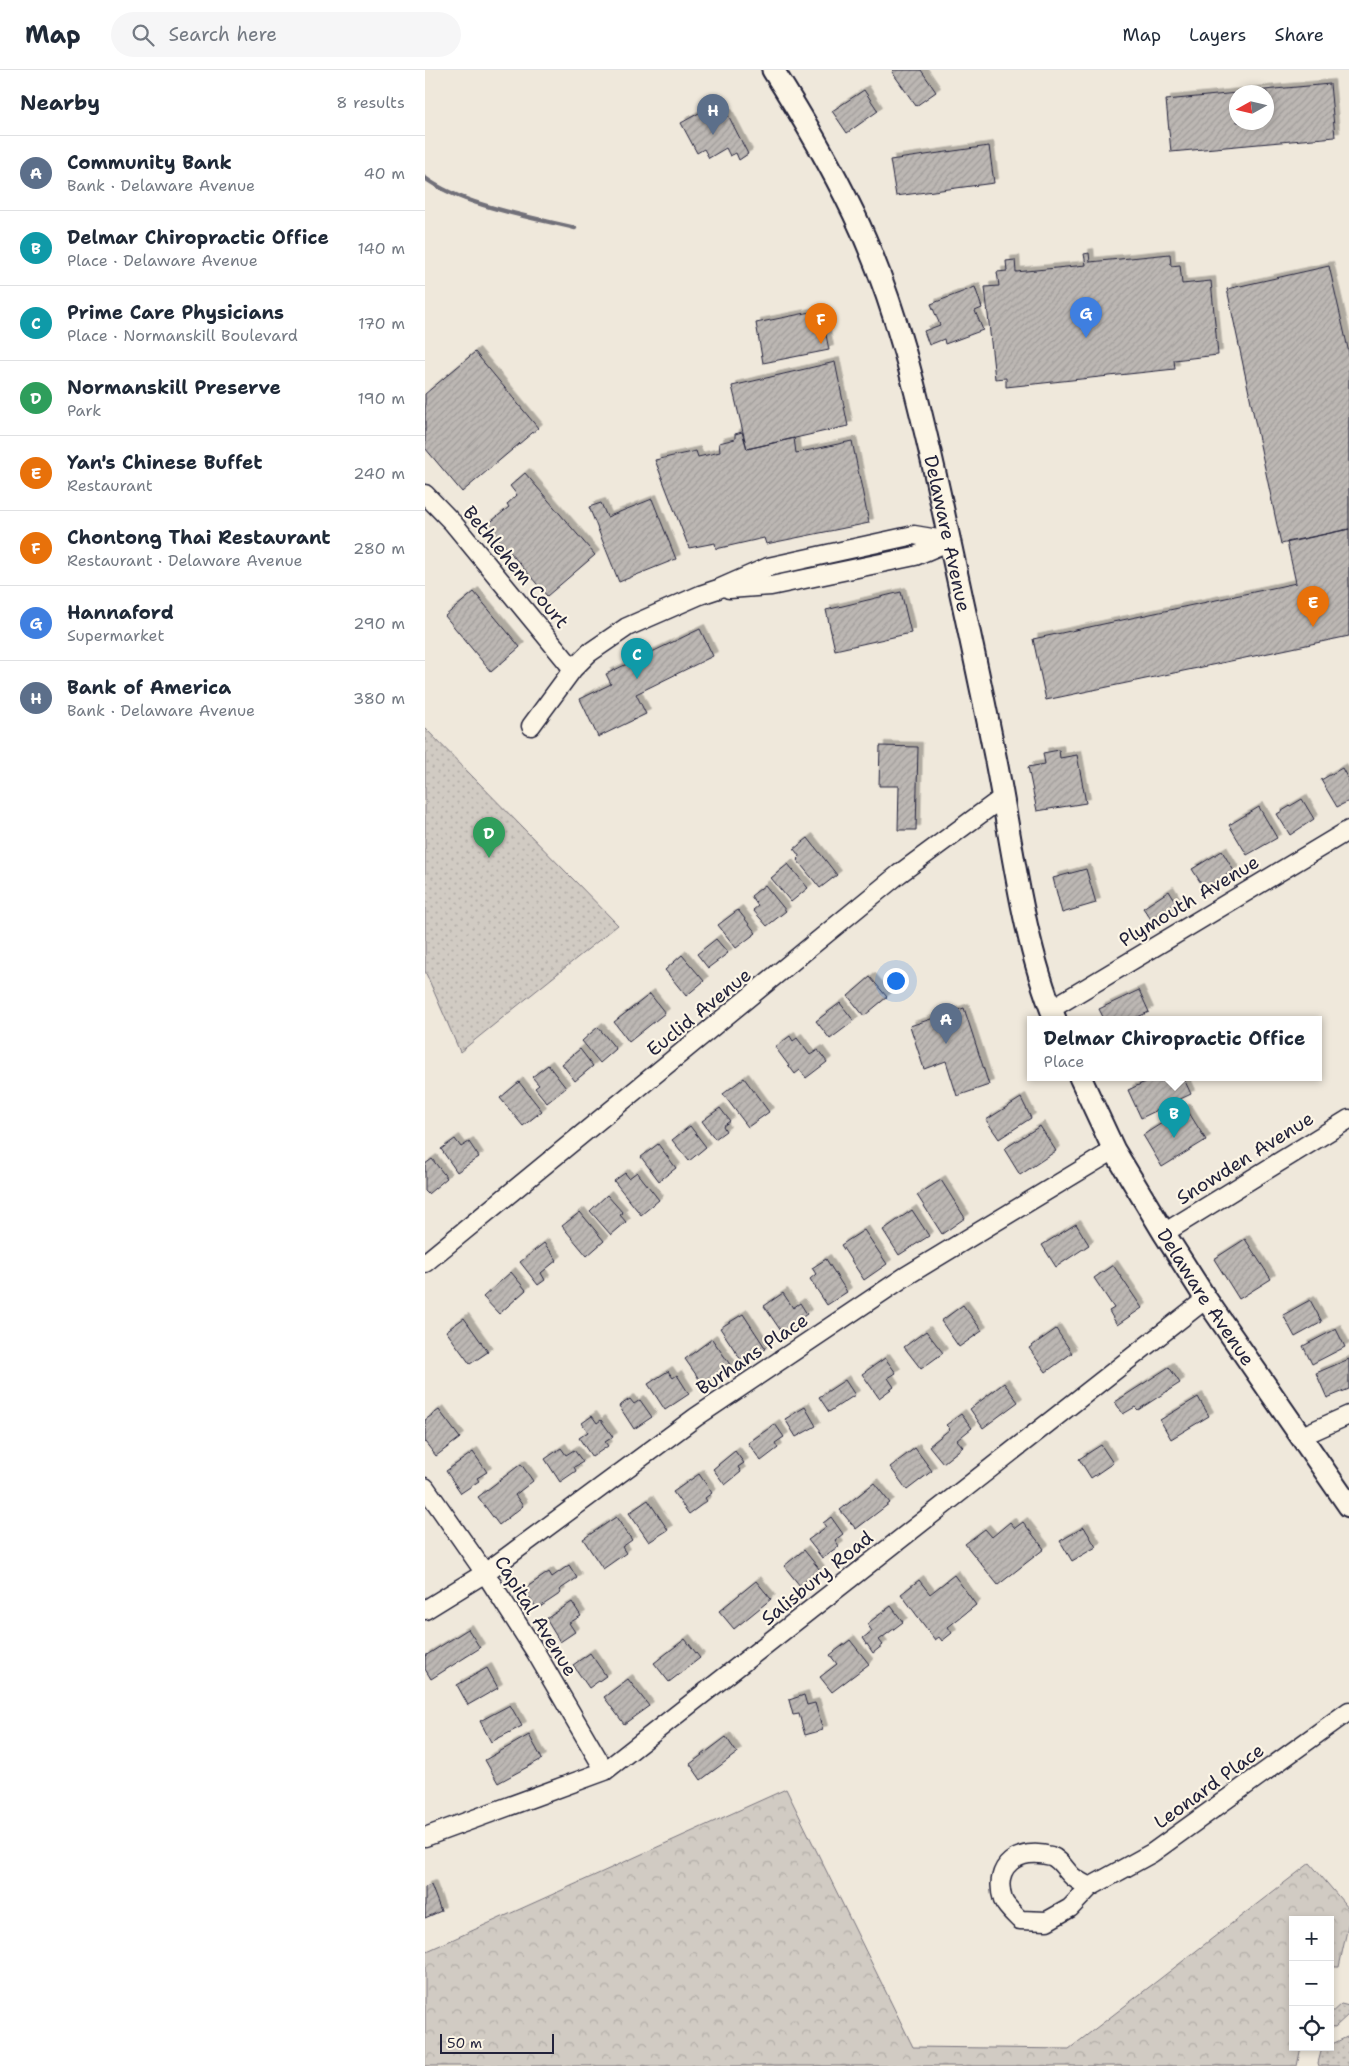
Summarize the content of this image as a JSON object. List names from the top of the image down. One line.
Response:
{"streets":{"main road":["Delaware Avenue"],"street":["Bethlehem Court","Plymouth Avenue","Euclid Avenue","Snowden Avenue","Burhans Place","Salisbury Road","Capital Avenue","Leonard Place"]},"crossings":[["Delaware Avenue","Plymouth Avenue"],["Delaware Avenue","Euclid Avenue"],["Delaware Avenue","Snowden Avenue"],["Delaware Avenue","Burhans Place"],["Delaware Avenue","Salisbury Road"],["Burhans Place","Capital Avenue"],["Salisbury Road","Capital Avenue"]],"scale_bar":"50 m","north":"left","page":{"header":"Map","search":"Search here","nav":["Map","Layers","Share"],"heading":["Nearby","8 results"],"pins":["H","G","F","E","C","D","A","B"],"list":[{"mark":"A","name":"Community Bank","note":"Bank · Delaware Avenue","value":"40 m"},{"mark":"B","name":"Delmar Chiropractic Office","note":"Place · Delaware Avenue","value":"140 m"},{"mark":"C","name":"Prime Care Physicians","note":"Place · Normanskill Boulevard","value":"170 m"},{"mark":"D","name":"Normanskill Preserve","note":"Park","value":"190 m"},{"mark":"E","name":"Yan's Chinese Buffet","note":"Restaurant","value":"240 m"},{"mark":"F","name":"Chontong Thai Restaurant","note":"Restaurant · Delaware Avenue","value":"280 m"},{"mark":"G","name":"Hannaford","note":"Supermarket","value":"290 m"},{"mark":"H","name":"Bank of America","note":"Bank · Delaware Avenue","value":"380 m"}],"popup":["Delmar Chiropractic Office","Place"],"map_buttons":["+","−"],"scale":"50 m"}}
